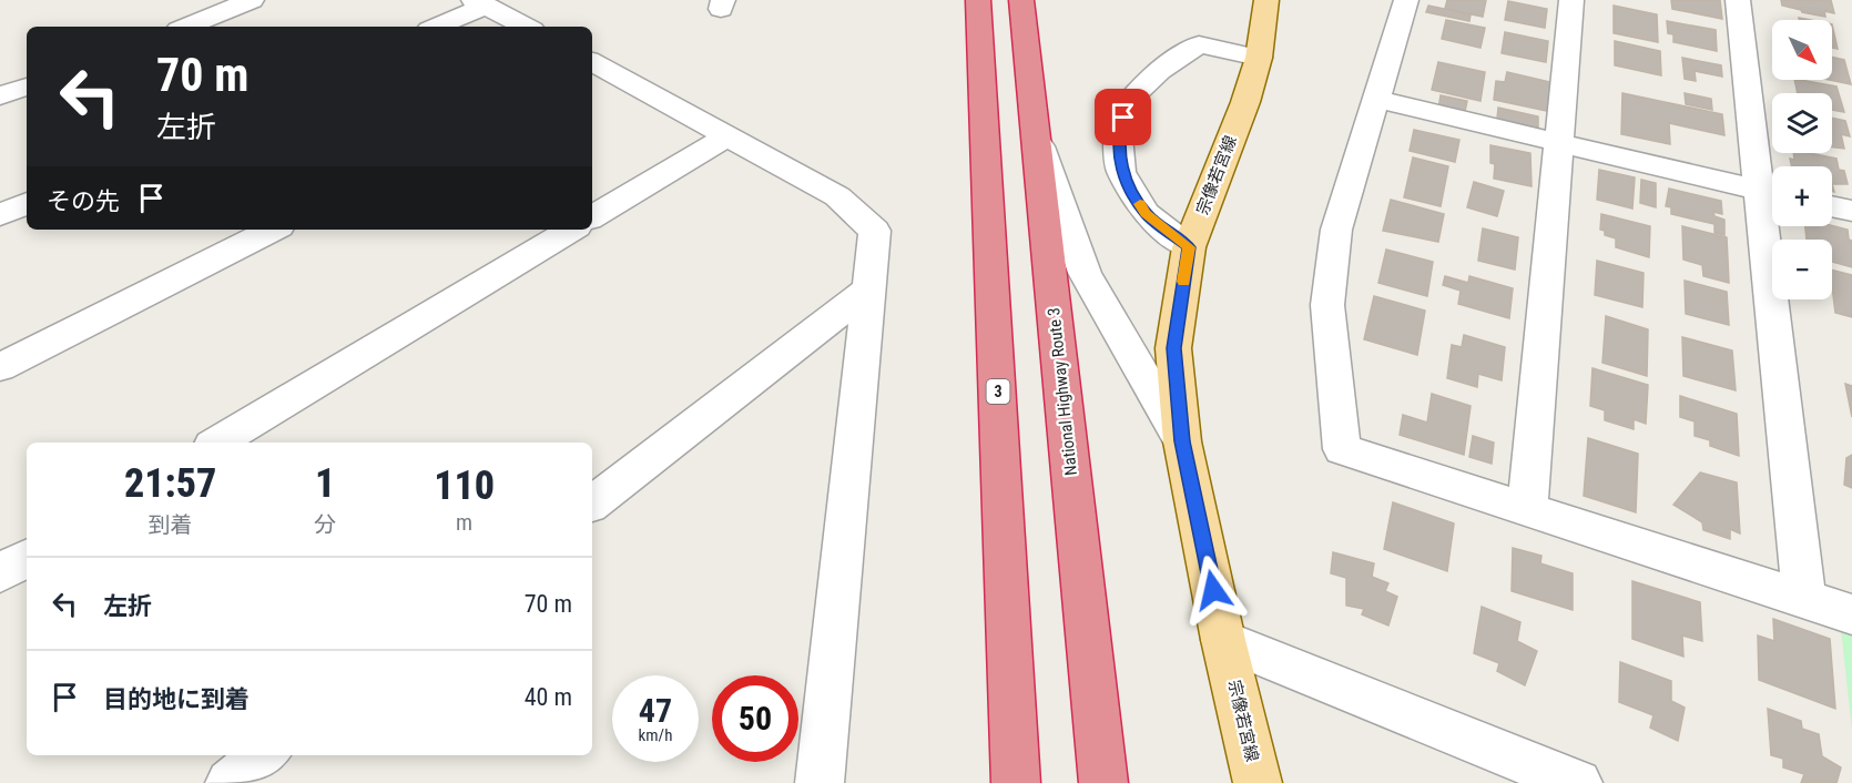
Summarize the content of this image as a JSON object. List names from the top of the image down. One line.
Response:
{"streets":{"highway":["3","National Highway Route 3"],"main road":["宗像若宮線"]},"north":"bottom right","page":{"map_buttons":["+","−"],"turn":["70 m","左折"],"then":"その先","eta":["21:57","到着","1","分","110","m"],"list":[{"name":"左折","value":"70 m"},{"name":"目的地に到着","value":"40 m"}],"speed":"47 km/h","limit":"50"}}
